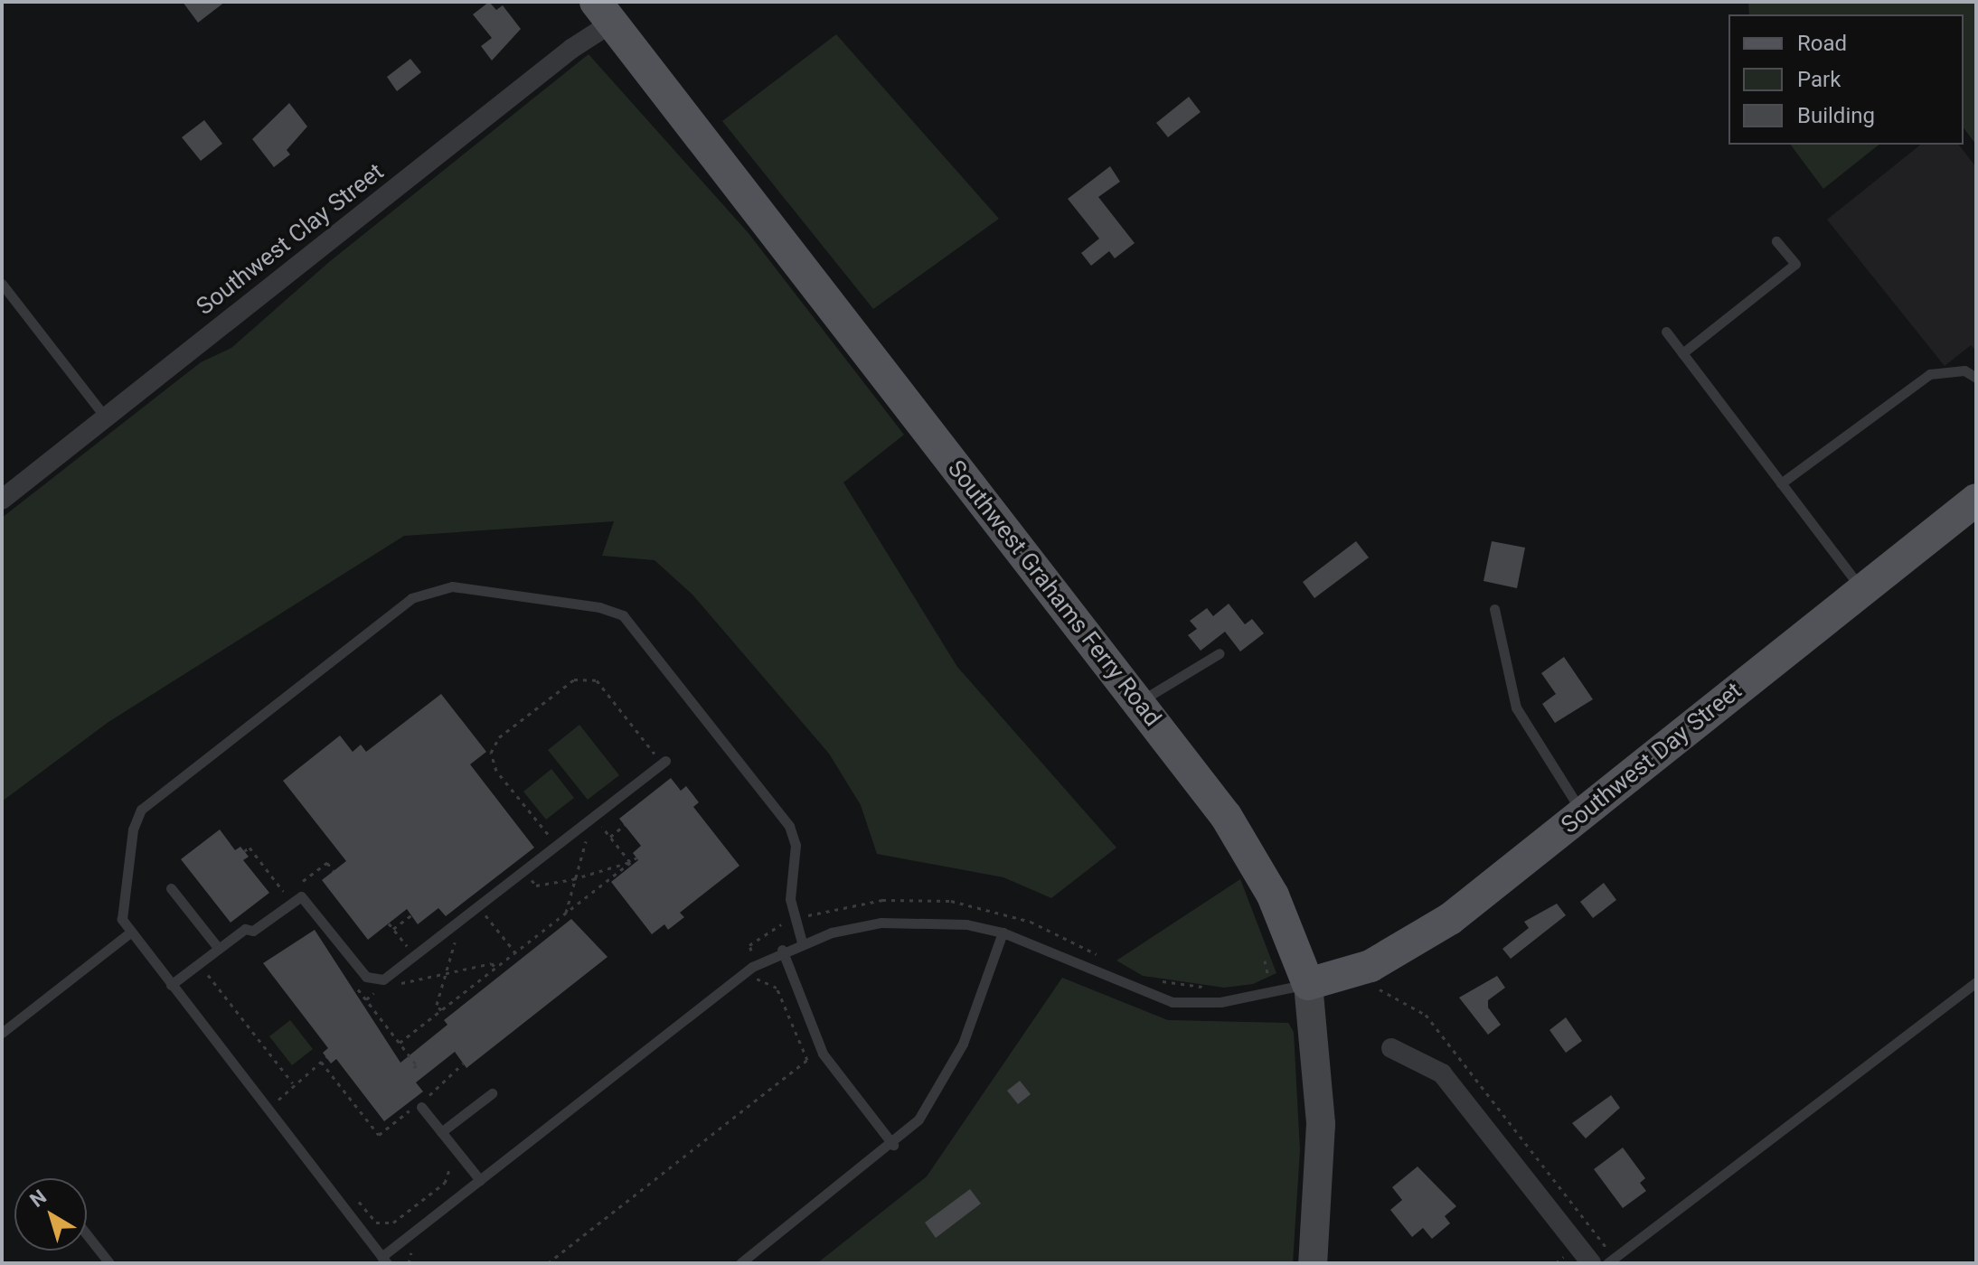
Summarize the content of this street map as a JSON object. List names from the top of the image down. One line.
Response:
{"streets":{"main road":["Southwest Grahams Ferry Road","Southwest Day Street"],"street":["Southwest Clay Street"]},"crossings":[["Southwest Clay Street","Southwest Grahams Ferry Road"],["Southwest Grahams Ferry Road","Southwest Day Street"]],"legend":["Road","Park","Building"],"north":"top left"}
